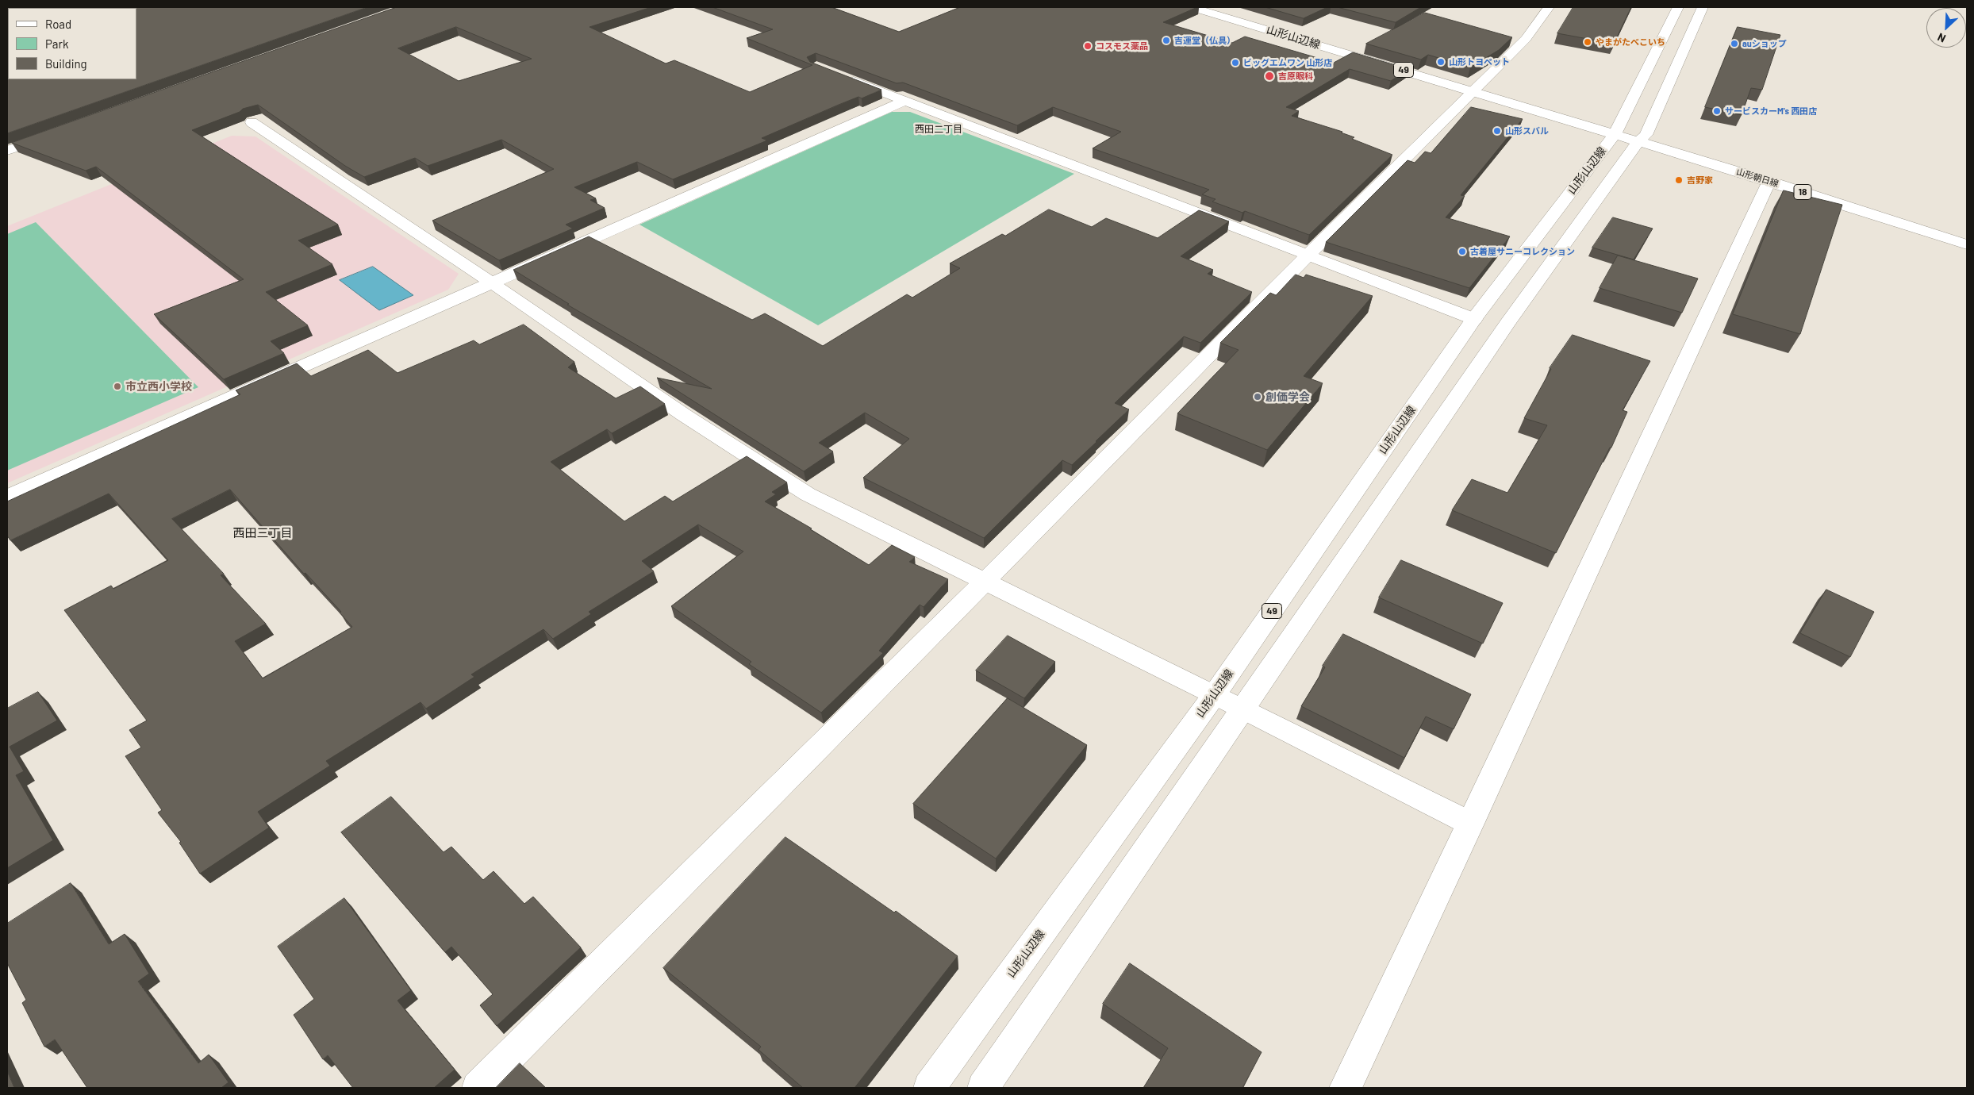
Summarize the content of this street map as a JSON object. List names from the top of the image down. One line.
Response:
{"streets":{"street":["山形山辺線","49","山形朝日線","18"]},"crossings":[["山形山辺線","山形朝日線"]],"districts":["西田二丁目","西田三丁目"],"places":["吉運堂（仏具）","やまがたべこいち","auショップ","コスモス薬品","山形トヨペット","ビッグエムワン 山形店","吉原眼科","サービスカーM's 西田店","山形スバル","吉野家","古着屋サニーコレクション","市立西小学校","創価学会"],"legend":["Road","Park","Building"],"north":"bottom left"}
